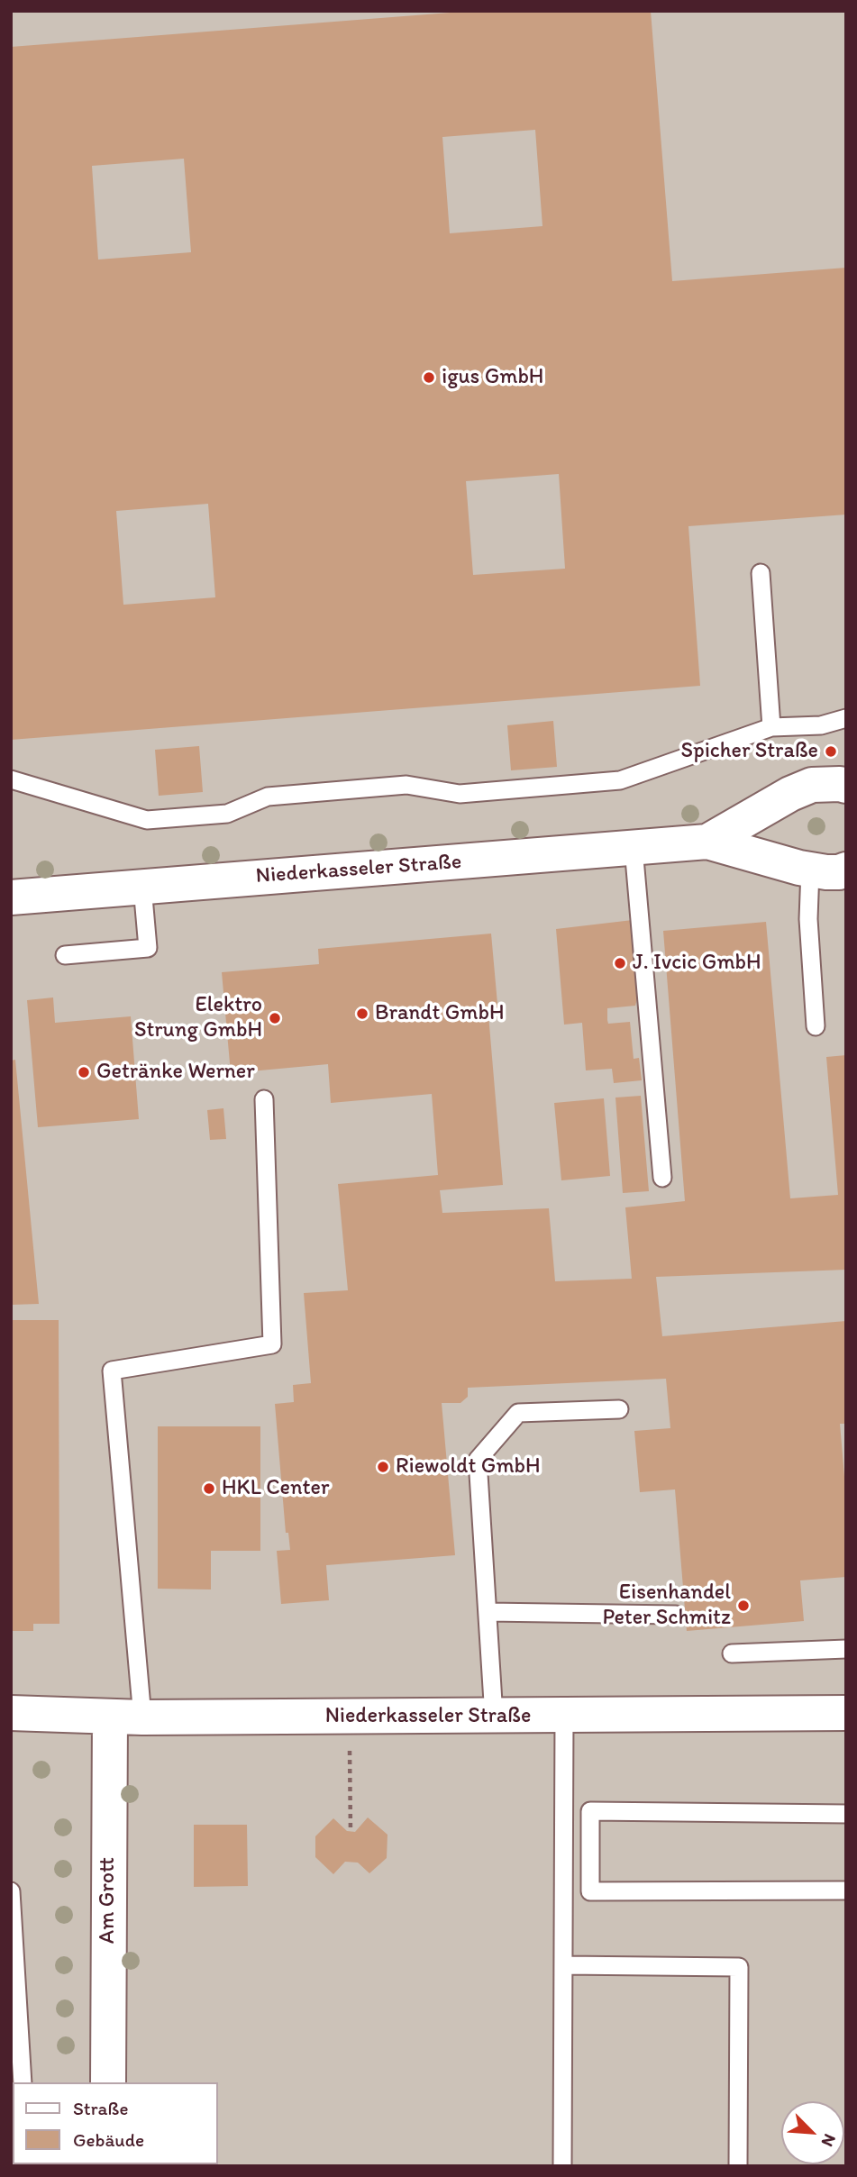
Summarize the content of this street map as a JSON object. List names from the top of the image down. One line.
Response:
{"streets":{"street":["Niederkasseler Straße","Am Grott"]},"crossings":[["Niederkasseler Straße","Am Grott"]],"places":["igus GmbH","Spicher Straße","J. Ivcic GmbH","Brandt GmbH","Elektro Strung GmbH","Getränke Werner","Riewoldt GmbH","HKL Center","Eisenhandel Peter Schmitz"],"legend":["Straße","Gebäude"],"north":"bottom right"}
